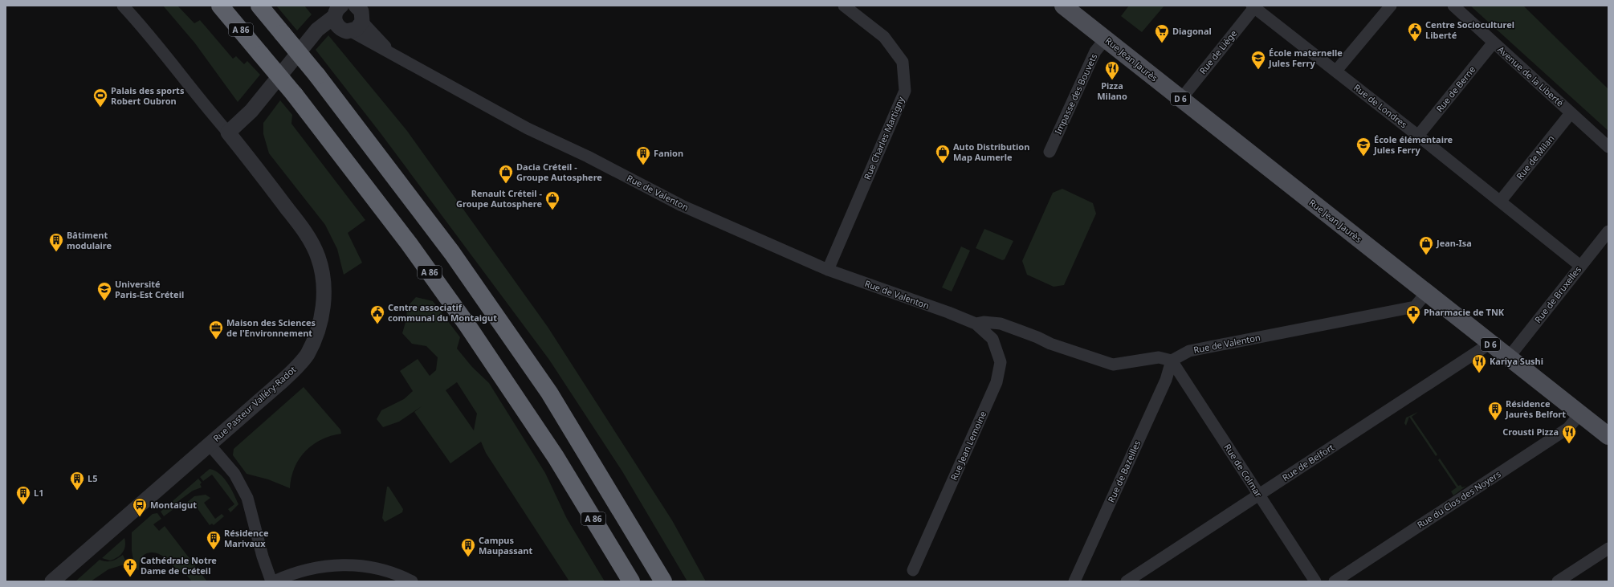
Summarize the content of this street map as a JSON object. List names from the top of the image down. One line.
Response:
{"streets":{"highway":["A 86"],"main road":["Rue Jean Jaurès","D 6"],"street":["Rue de Liège","Avenue de la Liberté","Rue de Berne","Impasse des Bouvets","Rue de Londres","Rue Charles Martigny","Rue de Milan","Rue de Valenton","Rue de Bruxelles","Rue Pasteur Valléry-Radot","Rue Jean Lemoine","Rue de Belfort","Rue de Colmar","Rue de Bazeilles","Rue du Clos des Noyers"]},"crossings":[["Rue de Liège","Rue Jean Jaurès"],["Rue de Liège","Rue de Londres"],["Rue Jean Jaurès","Impasse des Bouvets"],["Rue Jean Jaurès","Rue de Valenton"],["Rue Jean Jaurès","Rue de Bruxelles"],["Rue Jean Jaurès","Rue de Belfort"],["Rue Jean Jaurès","Rue du Clos des Noyers"],["Avenue de la Liberté","Rue de Berne"],["Avenue de la Liberté","Rue de Milan"],["Rue de Berne","Rue de Londres"],["Rue de Londres","Rue de Milan"],["Rue de Londres","Rue de Bruxelles"],["Rue Charles Martigny","Rue de Valenton"],["Rue de Valenton","Rue Jean Lemoine"],["Rue de Valenton","Rue de Colmar"],["Rue de Valenton","Rue de Bazeilles"],["Rue de Belfort","Rue de Colmar"],["Rue de Colmar","Rue de Bazeilles"]],"places":{"public building":["Centre Socioculturel Liberté","Centre associatif communal du Montaigut"],"supermarket":["Diagonal"],"school or university":["École maternelle Jules Ferry","École élémentaire Jules Ferry","Université Paris-Est Créteil"],"restaurant":["Pizza Milano","Kariya Sushi","Crousti Pizza"],"sports":["Palais des sports Robert Oubron"],"shop":["Auto Distribution Map Aumerle","Dacia Créteil - Groupe Autosphere","Renault Créteil - Groupe Autosphere","Jean-Isa"],"building":["Fanion","Bâtiment modulaire","Résidence Jaurès Belfort","L5","L1","Résidence Marivaux","Campus Maupassant"],"pharmacy":["Pharmacie de TNK"],"office":["Maison des Sciences de l'Environnement"],"bus stop":["Montaigut"],"church":["Cathédrale Notre Dame de Créteil"]}}
